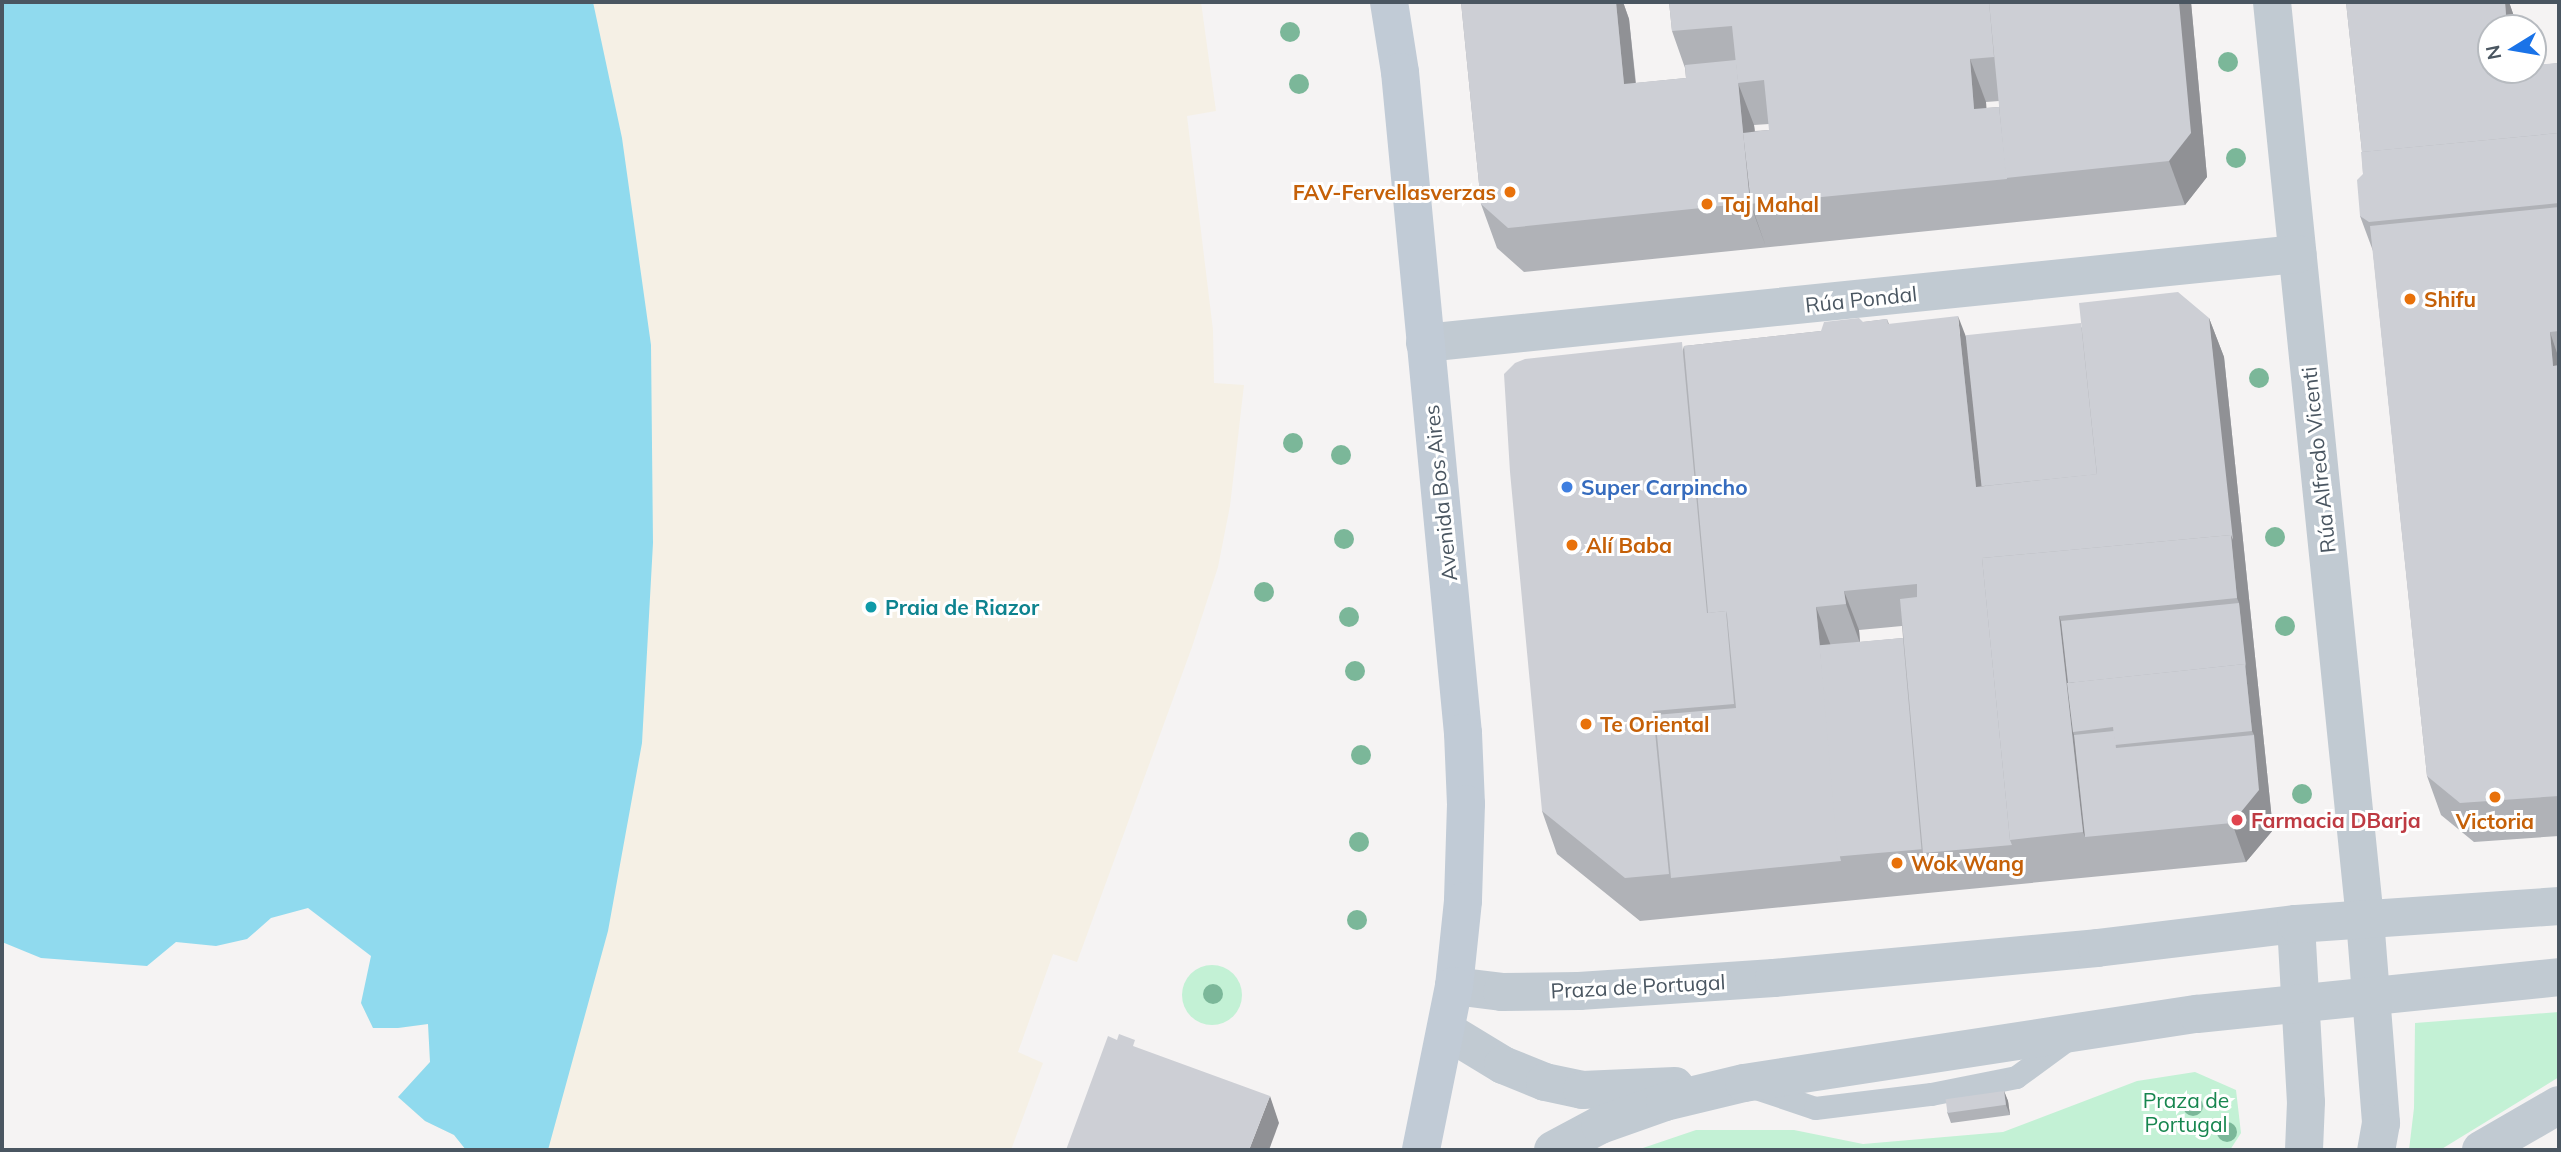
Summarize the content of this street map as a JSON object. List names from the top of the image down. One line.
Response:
{"streets":{"main road":["Avenida Bos Aires"],"street":["Rúa Pondal","Rúa Alfredo Vicenti","Praza de Portugal"]},"crossings":[["Rúa Pondal","Rúa Alfredo Vicenti"],["Rúa Pondal","Avenida Bos Aires"],["Rúa Alfredo Vicenti","Praza de Portugal"],["Avenida Bos Aires","Praza de Portugal"]],"parks":["Praza de Portugal"],"places":["FAV-Fervellasverzas","Taj Mahal","Shifu","Super Carpincho","Alí Baba","Praia de Riazor","Te Oriental","Victoria","Farmacia DBarja","Wok Wang"],"north":"left"}
